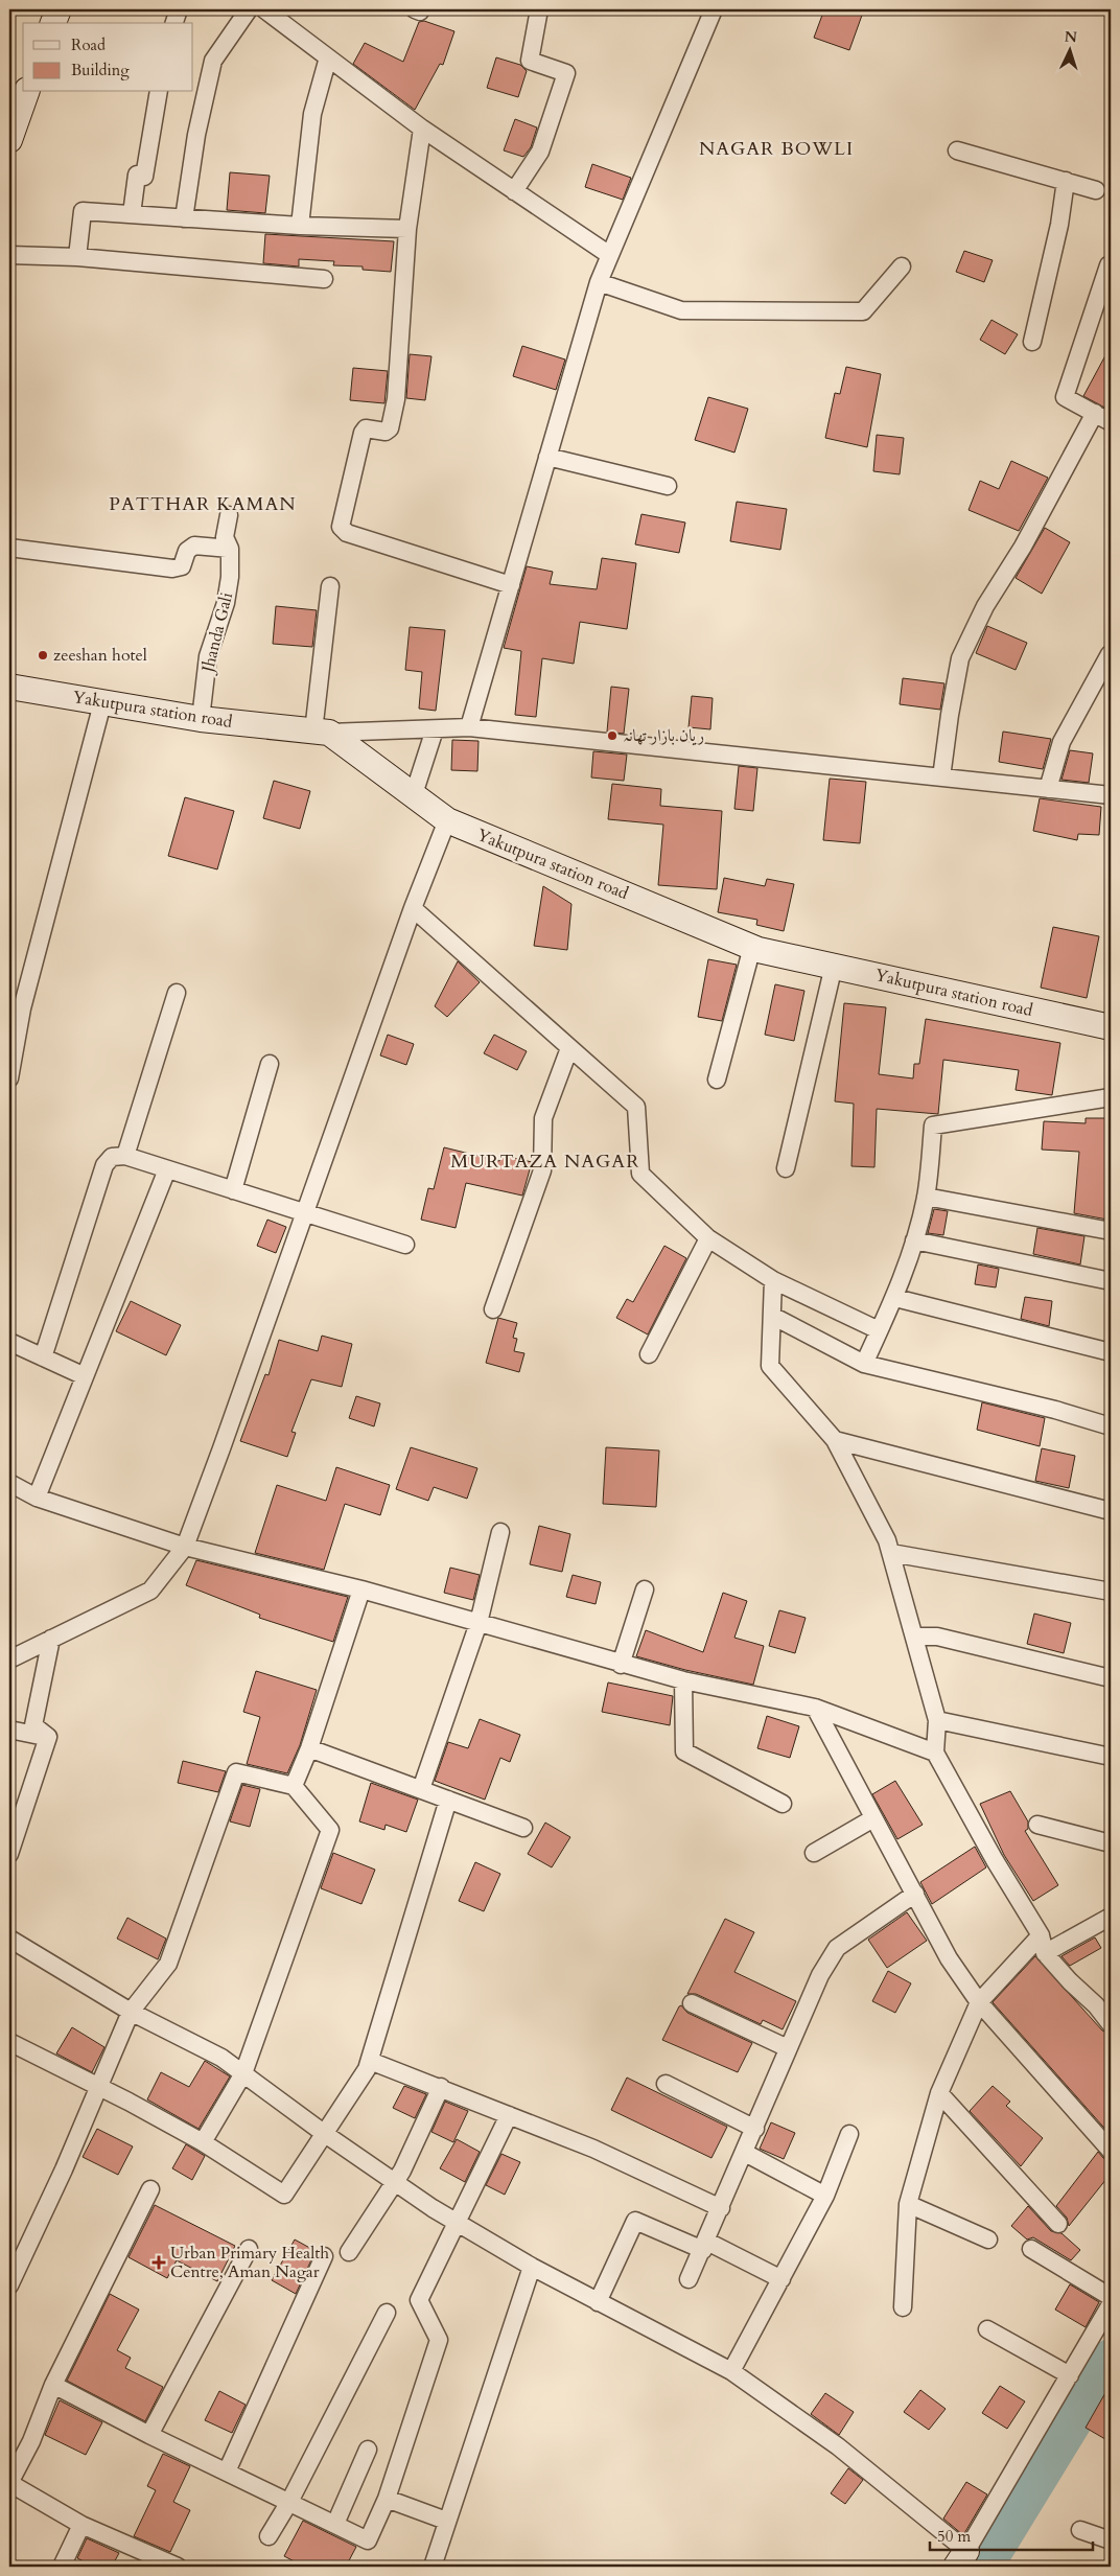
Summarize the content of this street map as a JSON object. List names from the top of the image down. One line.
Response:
{"streets":{"street":["Jhanda Gali","Yakutpura station road"]},"crossings":[["Jhanda Gali","Yakutpura station road"]],"districts":["NAGAR BOWLI","PATTHAR KAMAN","MURTAZA NAGAR"],"places":{"other":["zeeshan hotel","ریان بازار تھانہ"],"health":["Urban Primary Health Centre, Aman Nagar"]},"legend":["Road","Building"],"scale_bar":"50 m","north":"top"}
